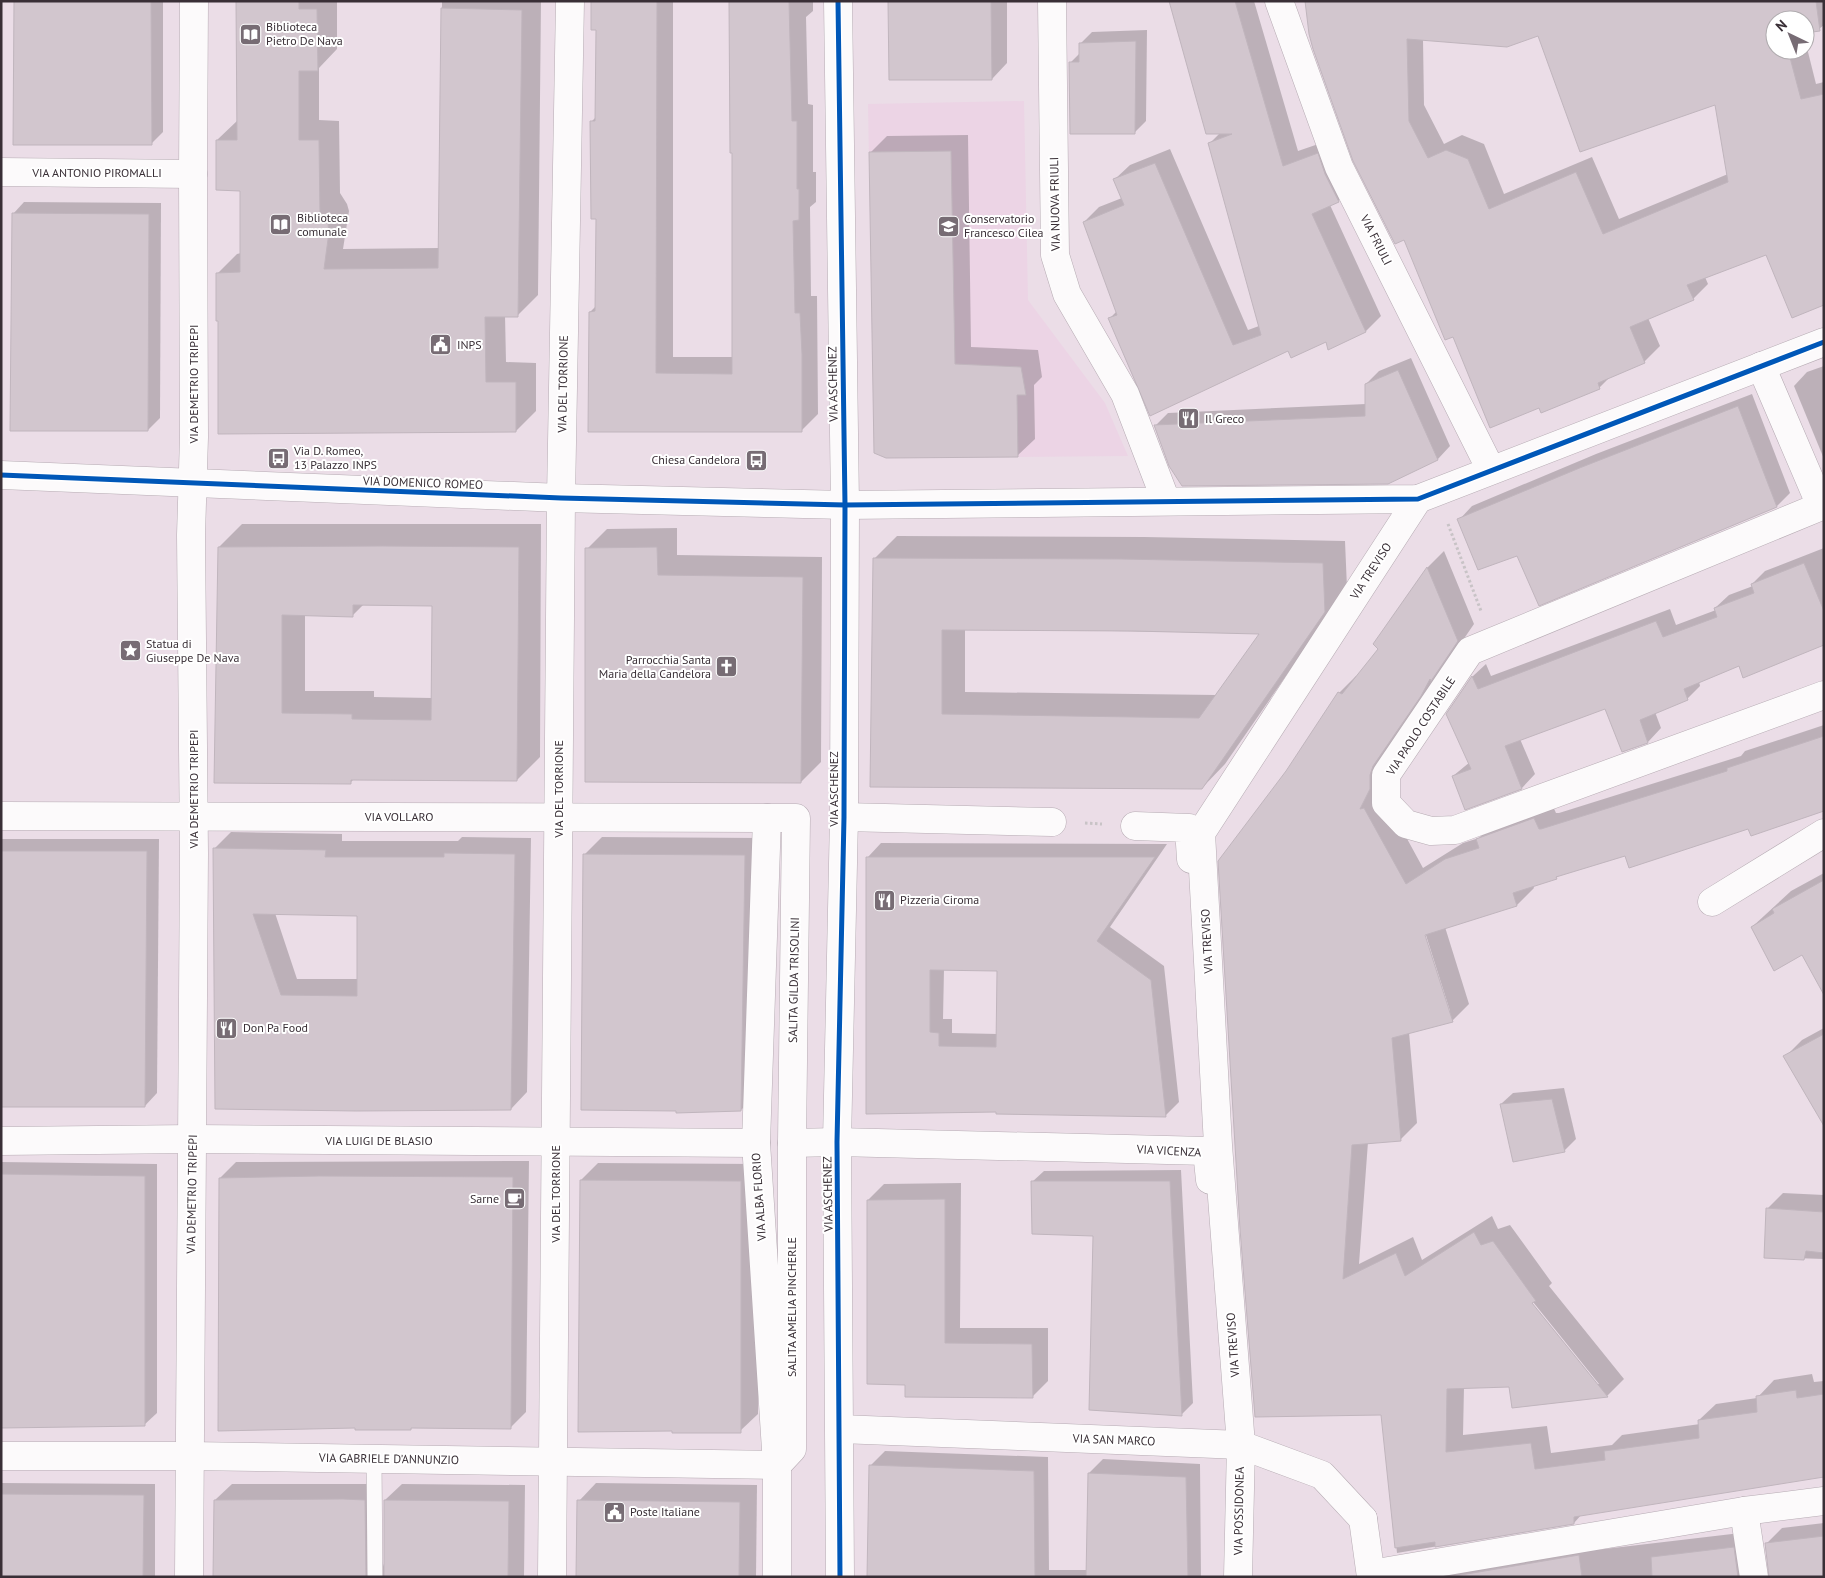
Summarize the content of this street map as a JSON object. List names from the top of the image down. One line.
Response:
{"streets":{"street":["VIA ANTONIO PIROMALLI","VIA NUOVA FRIULI","VIA FRIULI","VIA DEMETRIO TRIPEPI","VIA DEL TORRIONE","VIA ASCHENEZ","VIA DOMENICO ROMEO","VIA TREVISO","VIA PAOLO COSTABILE","VIA VOLLARO","SALITA GILDA TRISOLINI","VIA LUIGI DE BLASIO","VIA VICENZA","VIA ALBA FLORIO","SALITA AMELIA PINCHERLE","VIA SAN MARCO","VIA GABRIELE D'ANNUNZIO","VIA POSSIDONEA"]},"crossings":[["VIA ANTONIO PIROMALLI","VIA DEMETRIO TRIPEPI"],["VIA NUOVA FRIULI","VIA DOMENICO ROMEO"],["VIA DEMETRIO TRIPEPI","VIA DOMENICO ROMEO"],["VIA DEMETRIO TRIPEPI","VIA VOLLARO"],["VIA DEMETRIO TRIPEPI","VIA LUIGI DE BLASIO"],["VIA DEMETRIO TRIPEPI","VIA GABRIELE D'ANNUNZIO"],["VIA DEL TORRIONE","VIA DOMENICO ROMEO"],["VIA DEL TORRIONE","VIA VOLLARO"],["VIA DEL TORRIONE","VIA LUIGI DE BLASIO"],["VIA DEL TORRIONE","VIA GABRIELE D'ANNUNZIO"],["VIA ASCHENEZ","VIA DOMENICO ROMEO"],["VIA ASCHENEZ","VIA VICENZA"],["VIA ASCHENEZ","VIA SAN MARCO"],["VIA DOMENICO ROMEO","VIA TREVISO"],["VIA TREVISO","VIA VICENZA"],["VIA TREVISO","VIA SAN MARCO"],["VIA TREVISO","VIA POSSIDONEA"],["VIA VOLLARO","SALITA GILDA TRISOLINI"],["VIA VOLLARO","VIA ALBA FLORIO"],["SALITA GILDA TRISOLINI","VIA VICENZA"],["SALITA GILDA TRISOLINI","SALITA AMELIA PINCHERLE"],["VIA LUIGI DE BLASIO","VIA ALBA FLORIO"],["VIA VICENZA","SALITA AMELIA PINCHERLE"],["VIA VICENZA","VIA SAN MARCO"],["VIA VICENZA","VIA POSSIDONEA"],["VIA ALBA FLORIO","SALITA AMELIA PINCHERLE"],["VIA ALBA FLORIO","VIA GABRIELE D'ANNUNZIO"],["SALITA AMELIA PINCHERLE","VIA GABRIELE D'ANNUNZIO"],["VIA SAN MARCO","VIA POSSIDONEA"]],"places":{"library":["Biblioteca Pietro De Nava","Biblioteca comunale"],"school or university":["Conservatorio Francesco Cilea"],"public building":["INPS","Poste Italiane"],"restaurant":["Il Greco","Pizzeria Ciroma","Don Pa Food"],"bus stop":["Via D. Romeo, 13 Palazzo INPS","Chiesa Candelora"],"place":["Statua di Giuseppe De Nava"],"church":["Parrocchia Santa Maria della Candelora"],"cafe":["Sarne"]},"north":"top left"}
